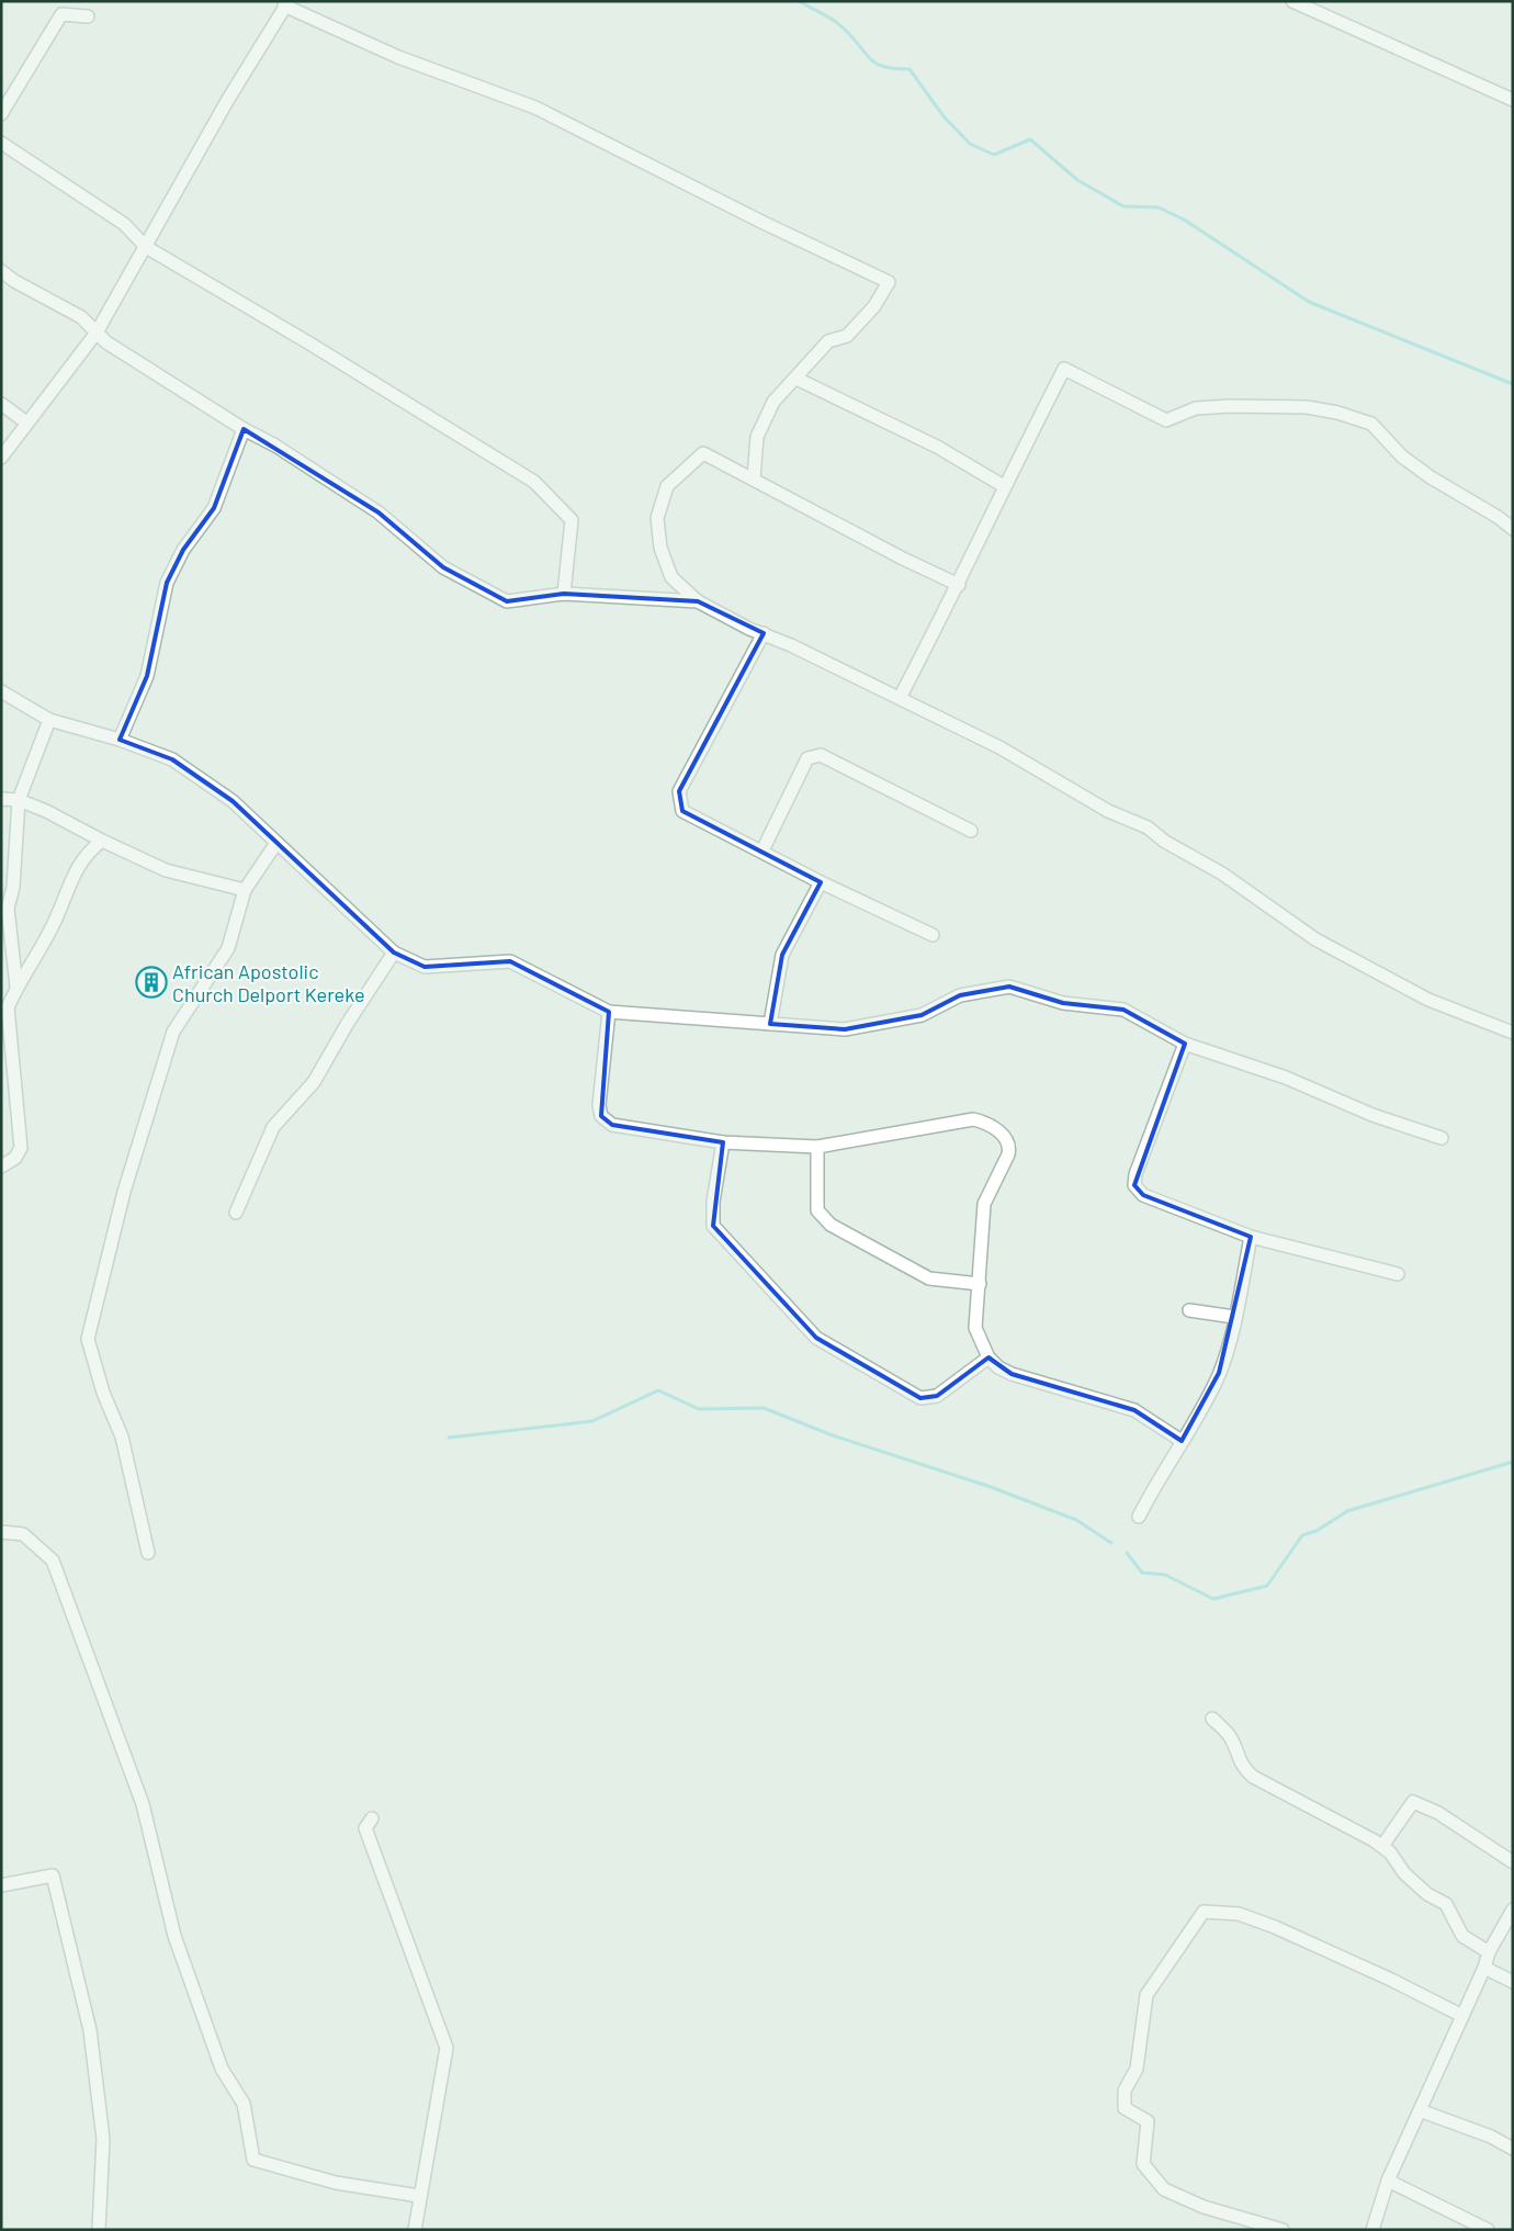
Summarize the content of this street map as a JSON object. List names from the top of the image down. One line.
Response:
{"places":{"building":["African Apostolic Church Delport Kereke"]}}
